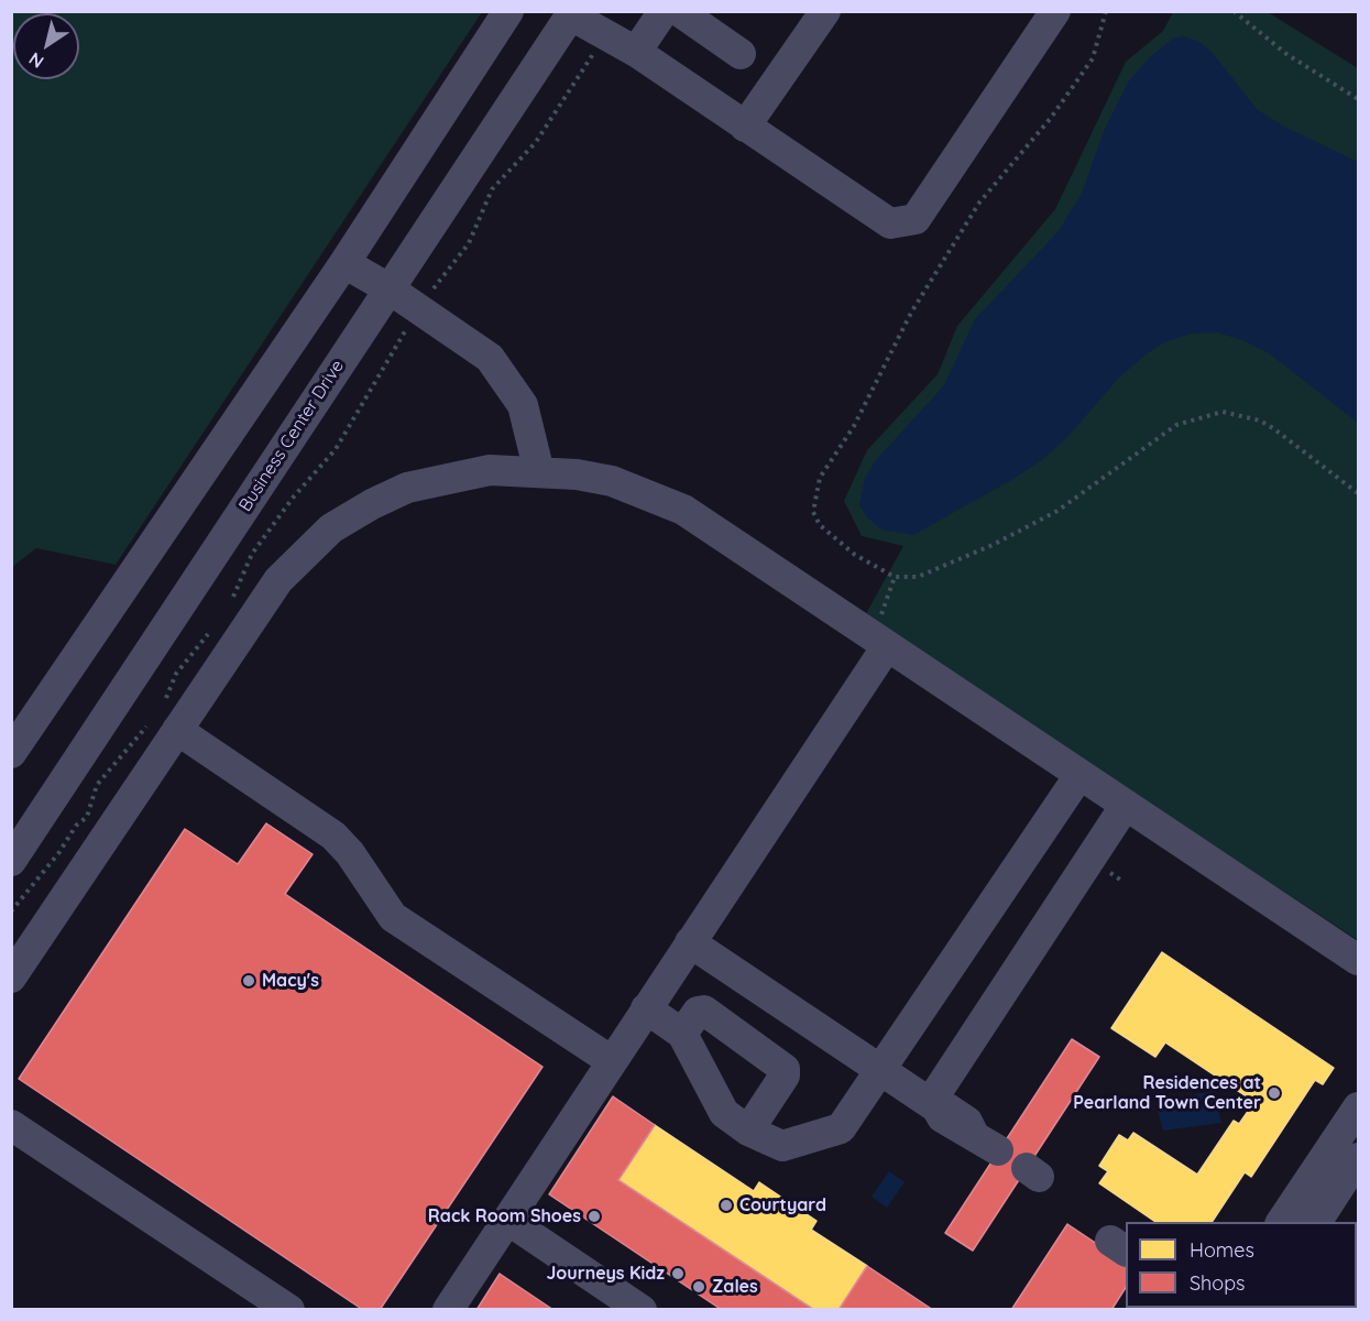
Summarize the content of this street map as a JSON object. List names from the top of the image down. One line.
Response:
{"streets":{"street":["Business Center Drive"]},"places":["Macy's","Residences at Pearland Town Center","Courtyard","Rack Room Shoes","Journeys Kidz","Zales"],"legend":["Homes","Shops"],"north":"bottom left"}
